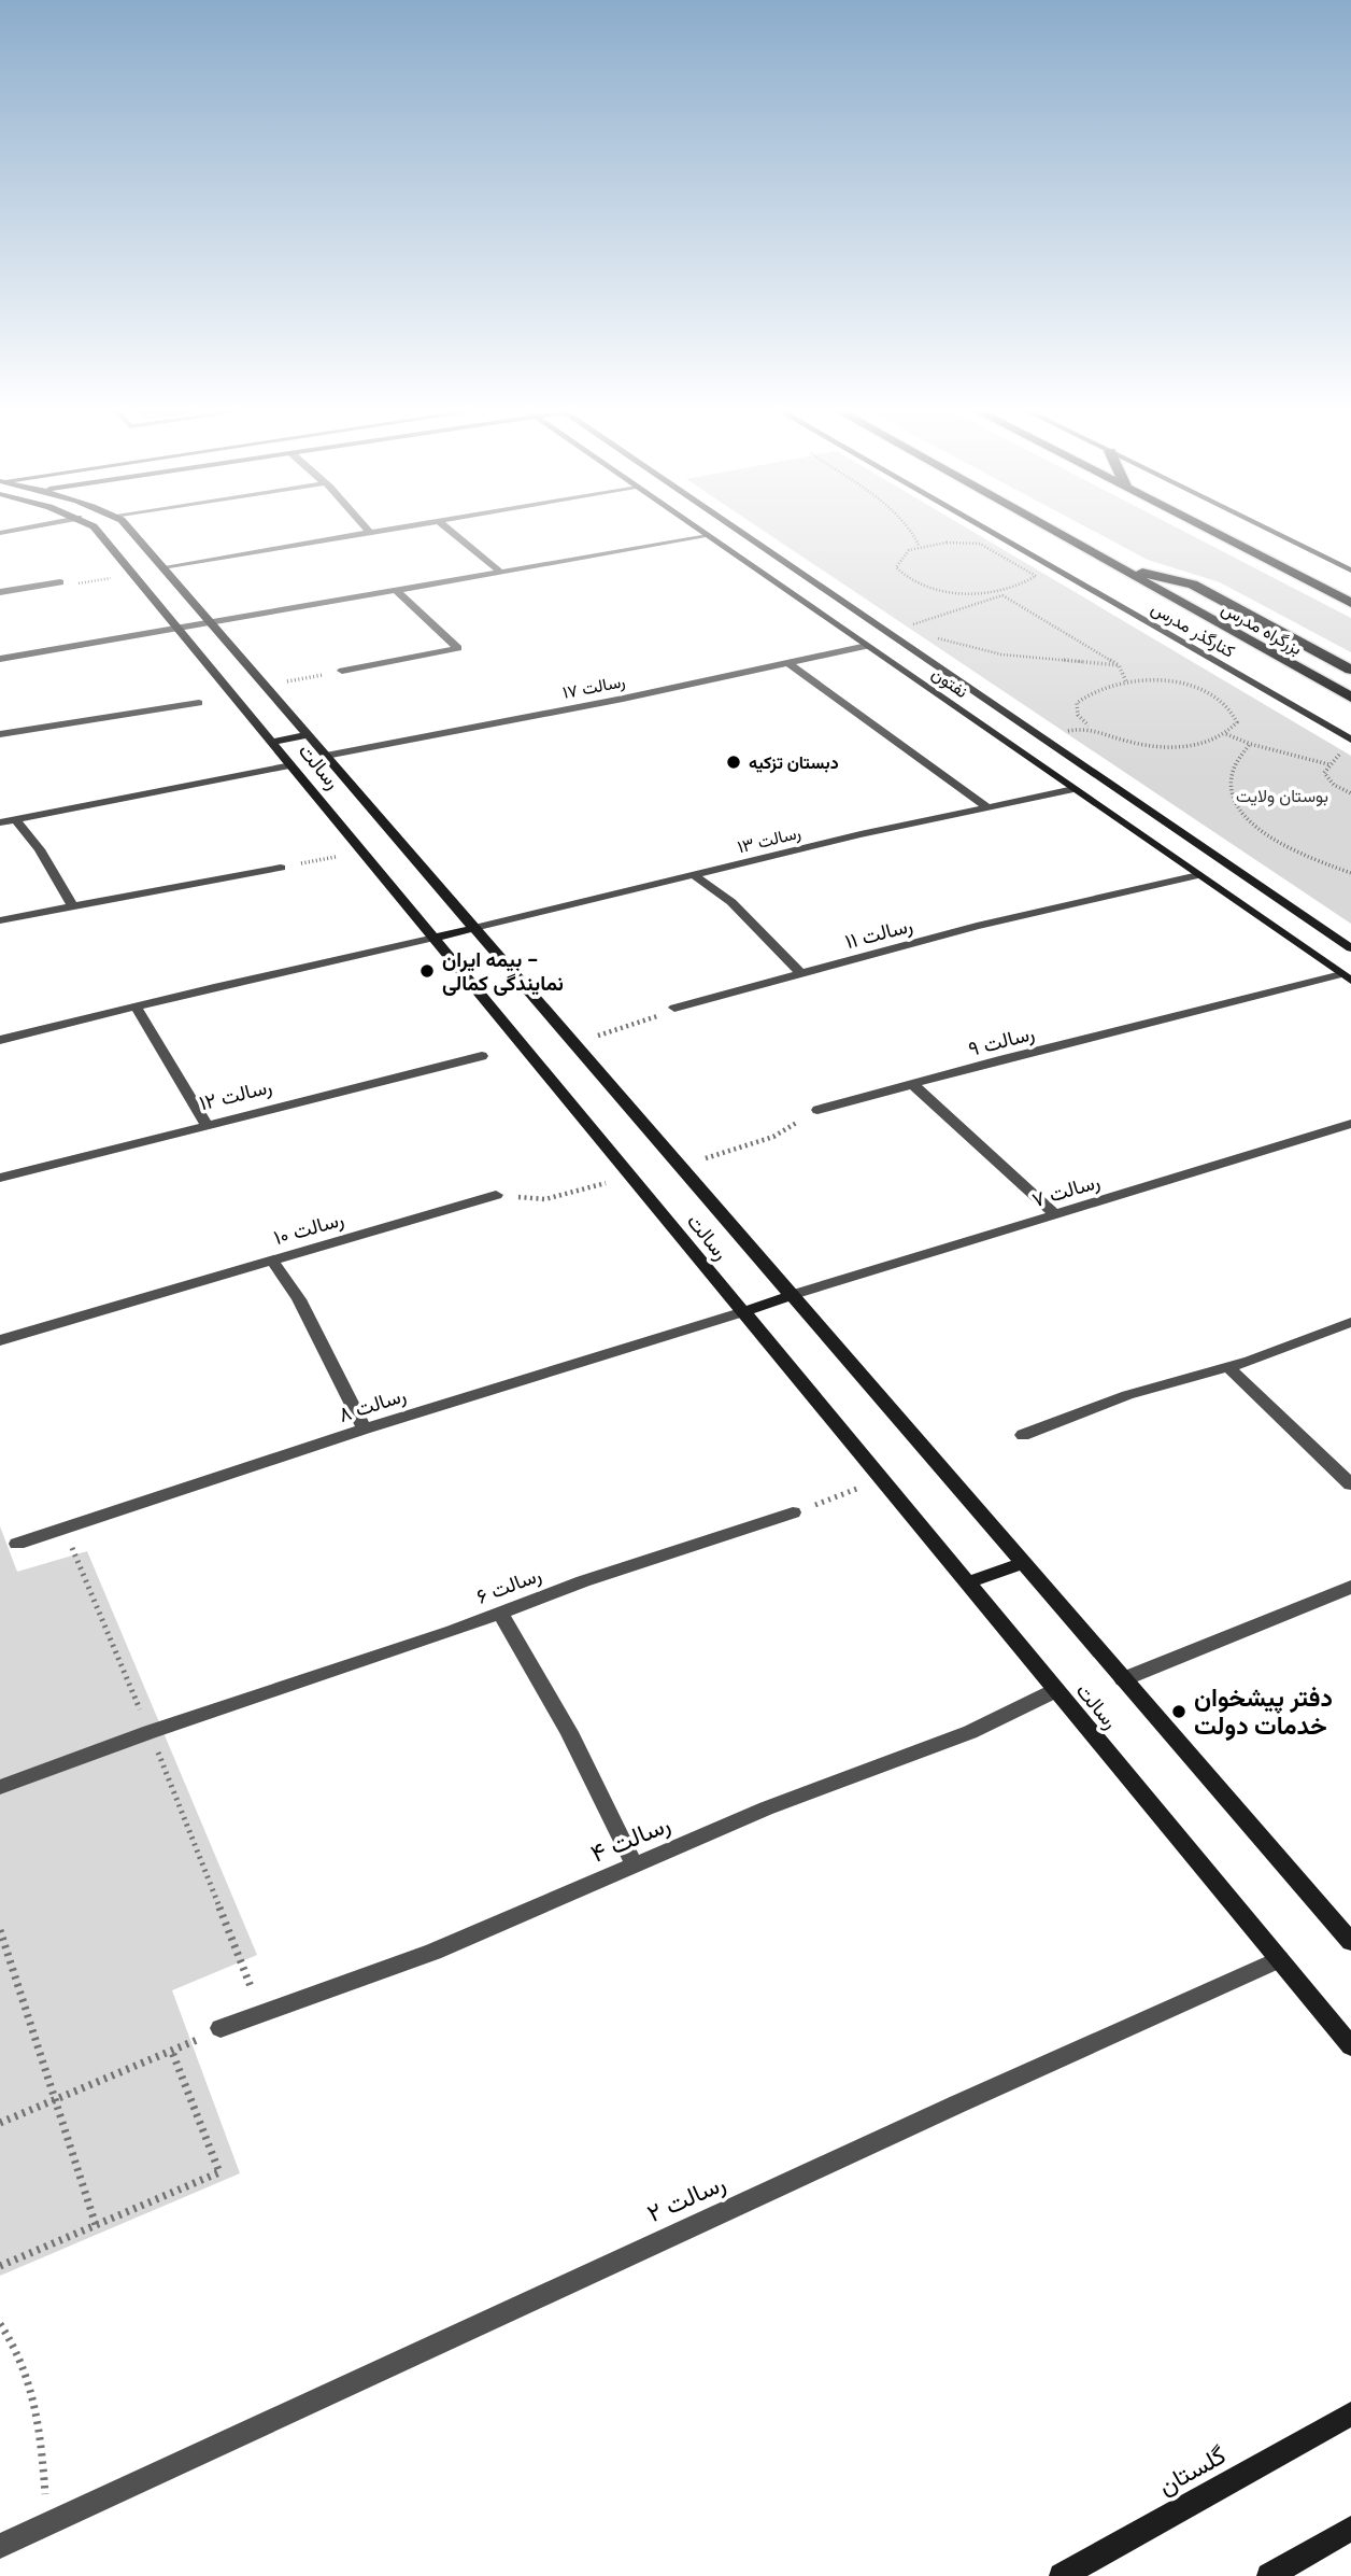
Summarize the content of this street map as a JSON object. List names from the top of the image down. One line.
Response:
{"streets":{"highway":["بزرگراه مدرس"],"street":["کنارگذر مدرس","نفتون","رسالت ۱۷","رسالت","رسالت ۱۳","رسالت ۱۱","رسالت ۹","رسالت ۱۲","رسالت ۷","رسالت ۱۰","رسالت ۸","رسالت ۶","رسالت ۴","رسالت ۲","گلستان"]},"crossings":[["نفتون","رسالت ۱۷"],["نفتون","رسالت ۱۳"],["نفتون","رسالت ۱۱"],["نفتون","رسالت ۹"],["رسالت ۱۷","رسالت"],["رسالت","رسالت ۱۳"],["رسالت","رسالت ۷"],["رسالت","رسالت ۸"],["رسالت","رسالت ۴"],["رسالت","رسالت ۲"]],"parks":["بوستان ولایت"],"places":["دبستان تزکیه","بیمه ایران - نمایندگى کمالى","دفتر پیشخوان خدمات دولت"]}
